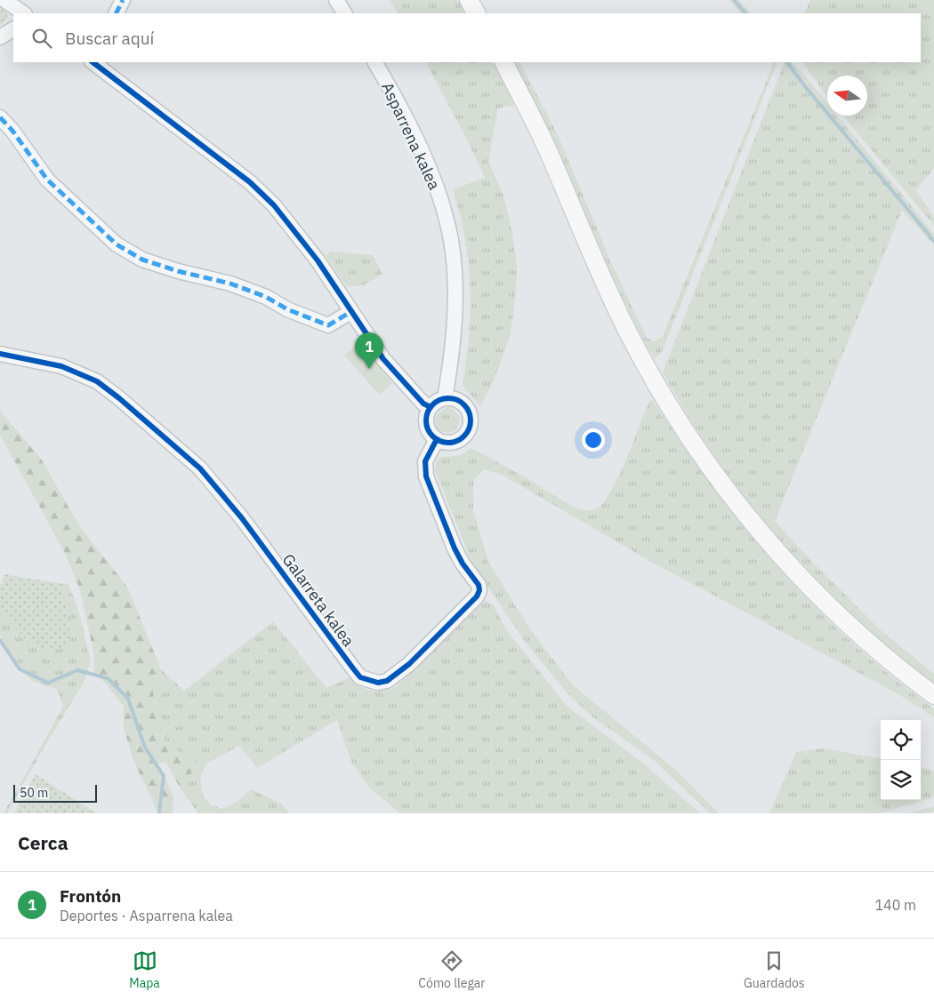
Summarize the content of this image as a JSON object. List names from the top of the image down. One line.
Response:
{"streets":{"street":["Asparrena kalea","Galarreta kalea"]},"crossings":[["Asparrena kalea","Galarreta kalea"]],"scale_bar":"50 m","north":"left","page":{"search":"Buscar aquí","pins":"1","scale":"50 m","heading":"Cerca","list":[{"mark":"1","name":"Frontón","note":"Deportes · Asparrena kalea","value":"140 m"}],"nav":["Mapa","Cómo llegar","Guardados"]}}
